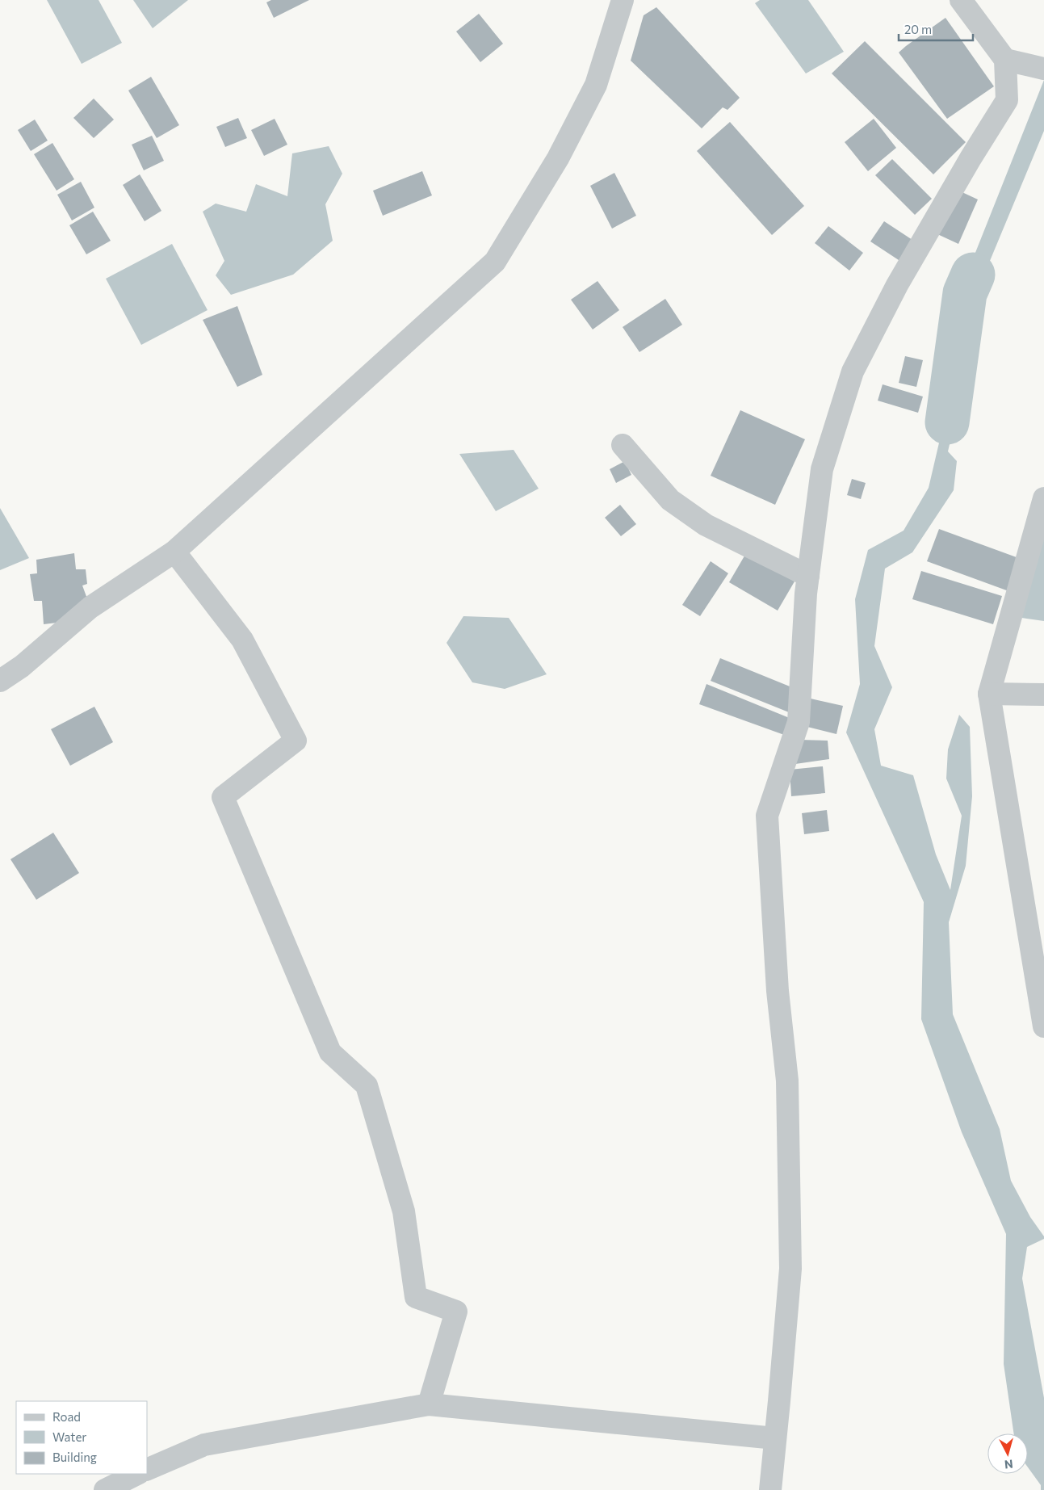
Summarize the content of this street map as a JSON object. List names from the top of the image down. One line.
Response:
{"legend":["Road","Water","Building"],"scale_bar":"20 m","north":"bottom"}
